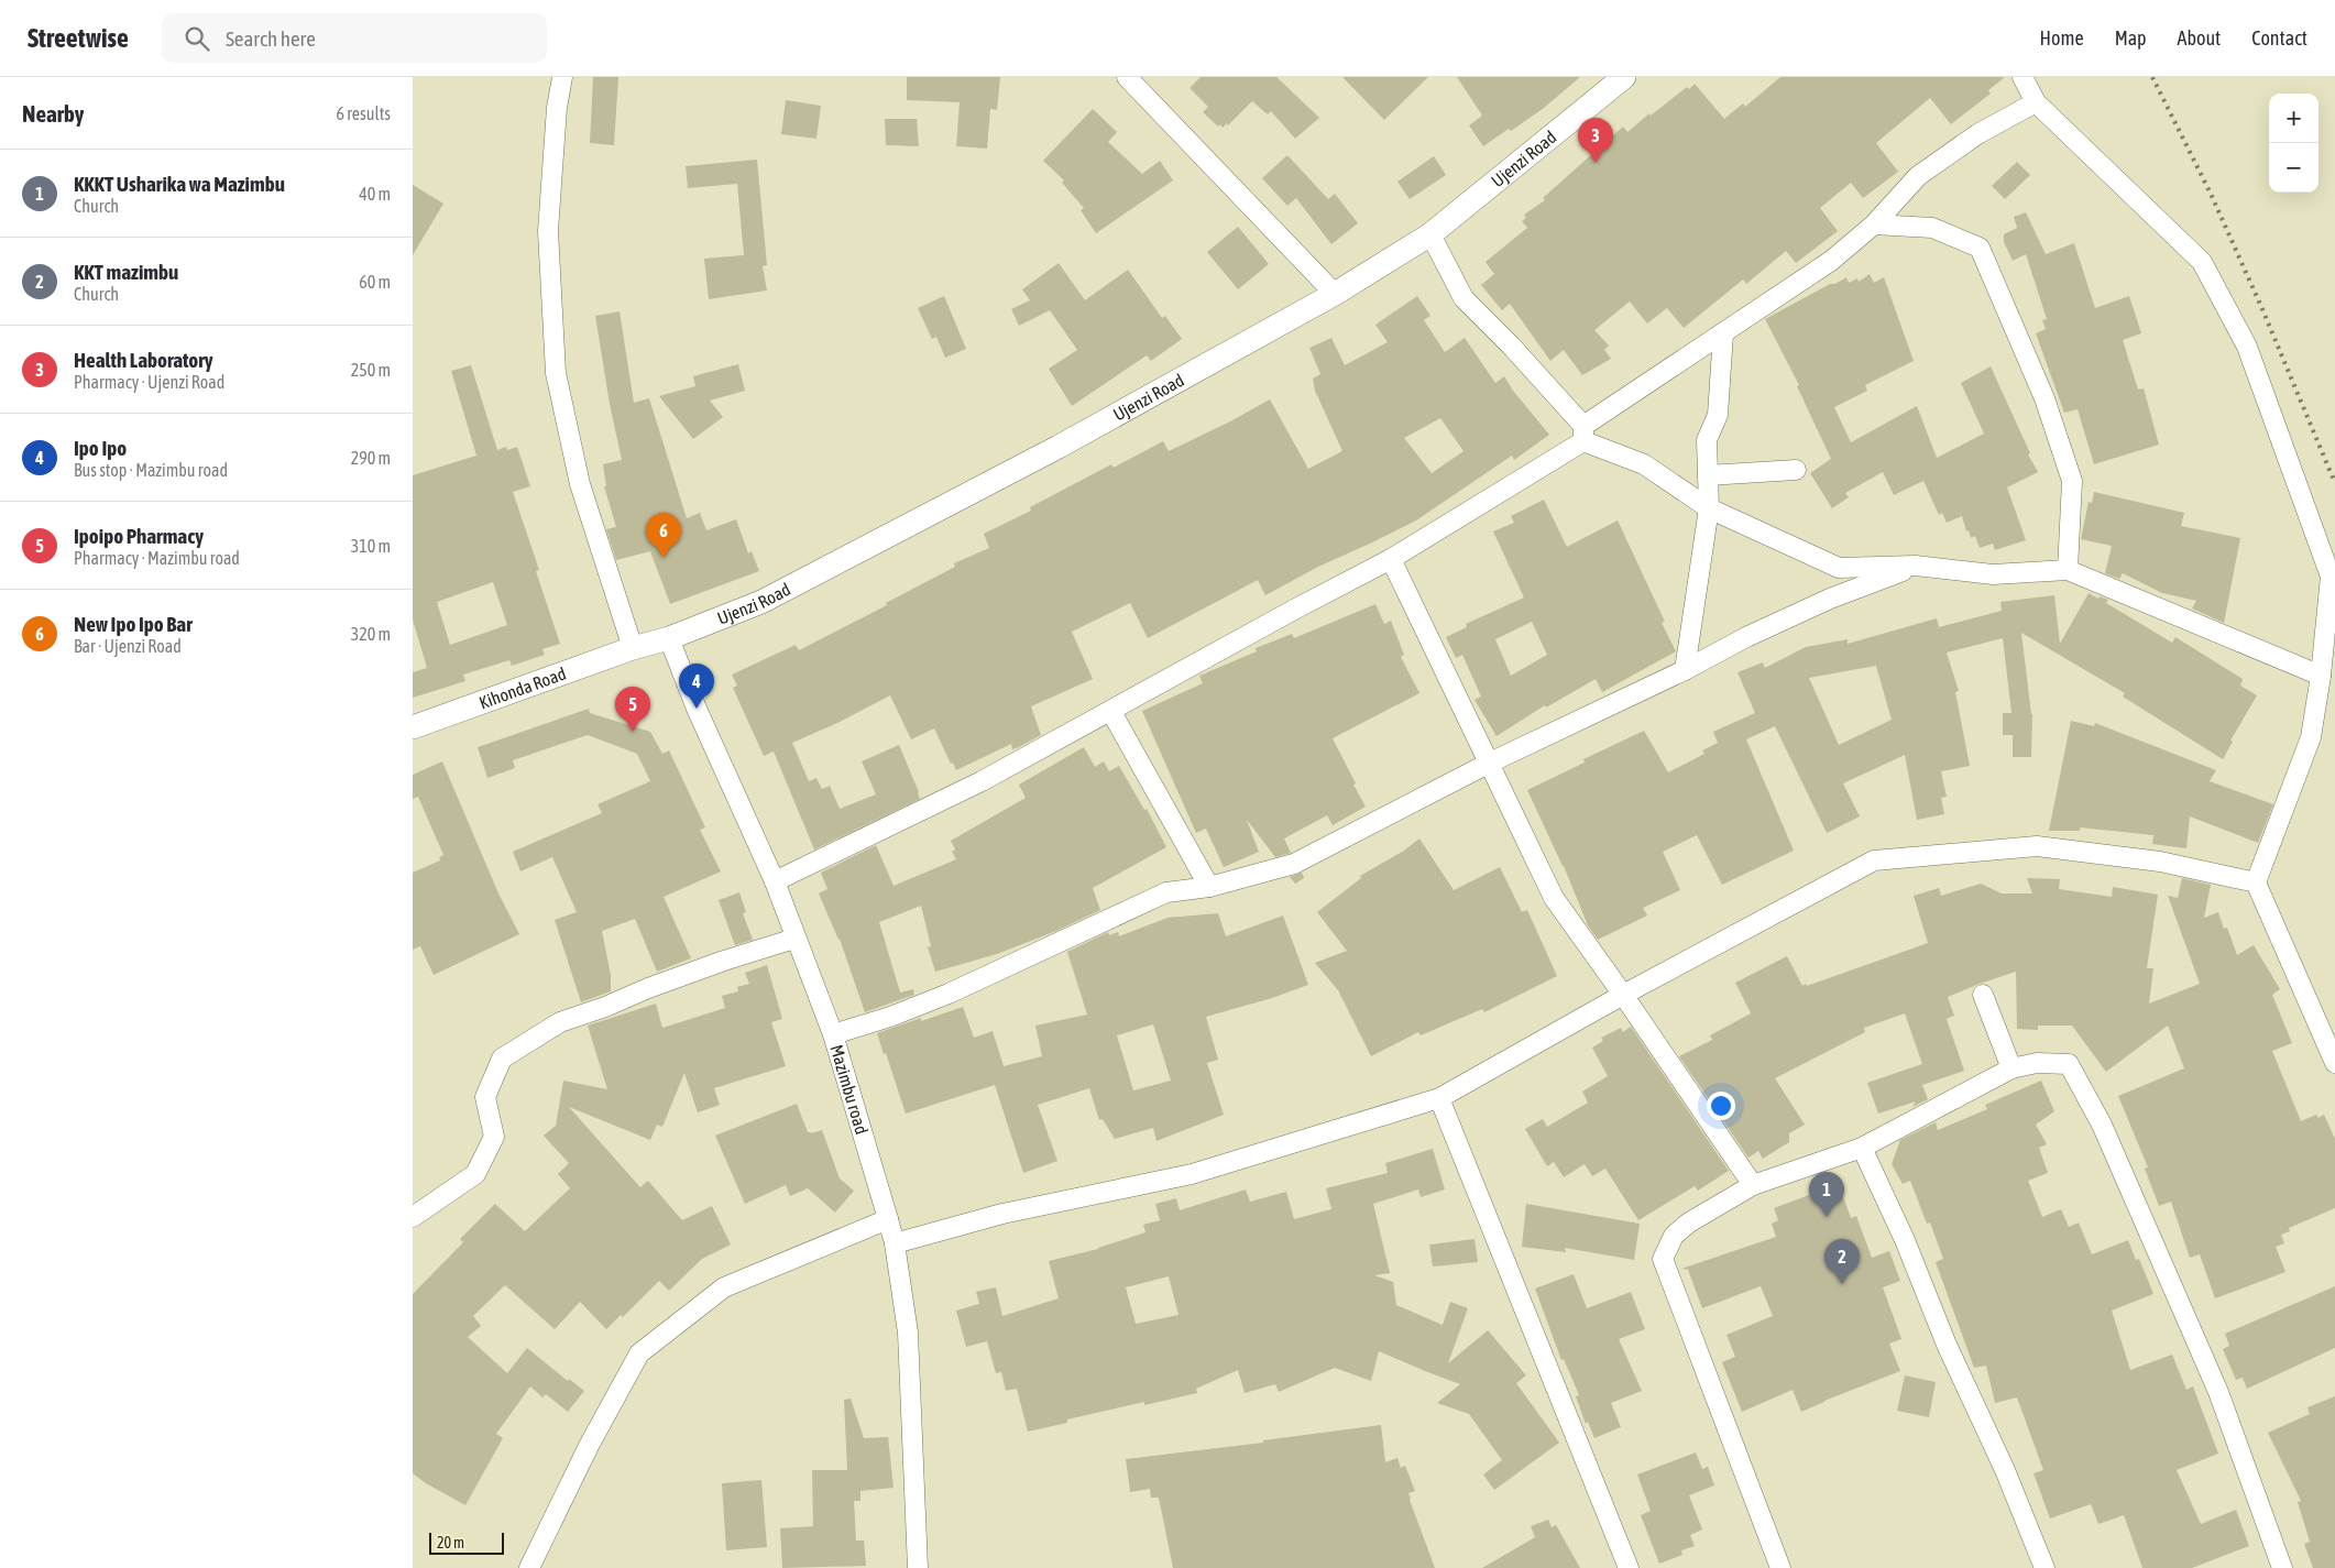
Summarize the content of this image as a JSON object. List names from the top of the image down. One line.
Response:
{"streets":{"street":["Ujenzi Road","Kihonda Road","Mazimbu road"]},"crossings":[["Ujenzi Road","Kihonda Road"],["Ujenzi Road","Mazimbu road"]],"scale_bar":"20 m","page":{"header":"Streetwise","search":"Search here","nav":["Home","Map","About","Contact"],"heading":["Nearby","6 results"],"map_buttons":["+","−"],"pins":["3","6","4","5","1","2"],"list":[{"mark":"1","name":"KKKT Usharika wa Mazimbu","note":"Church","value":"40 m"},{"mark":"2","name":"KKT mazimbu","note":"Church","value":"60 m"},{"mark":"3","name":"Health Laboratory","note":"Pharmacy · Ujenzi Road","value":"250 m"},{"mark":"4","name":"Ipo Ipo","note":"Bus stop · Mazimbu road","value":"290 m"},{"mark":"5","name":"Ipoipo Pharmacy","note":"Pharmacy · Mazimbu road","value":"310 m"},{"mark":"6","name":"New Ipo Ipo Bar","note":"Bar · Ujenzi Road","value":"320 m"}],"scale":"20 m"}}
